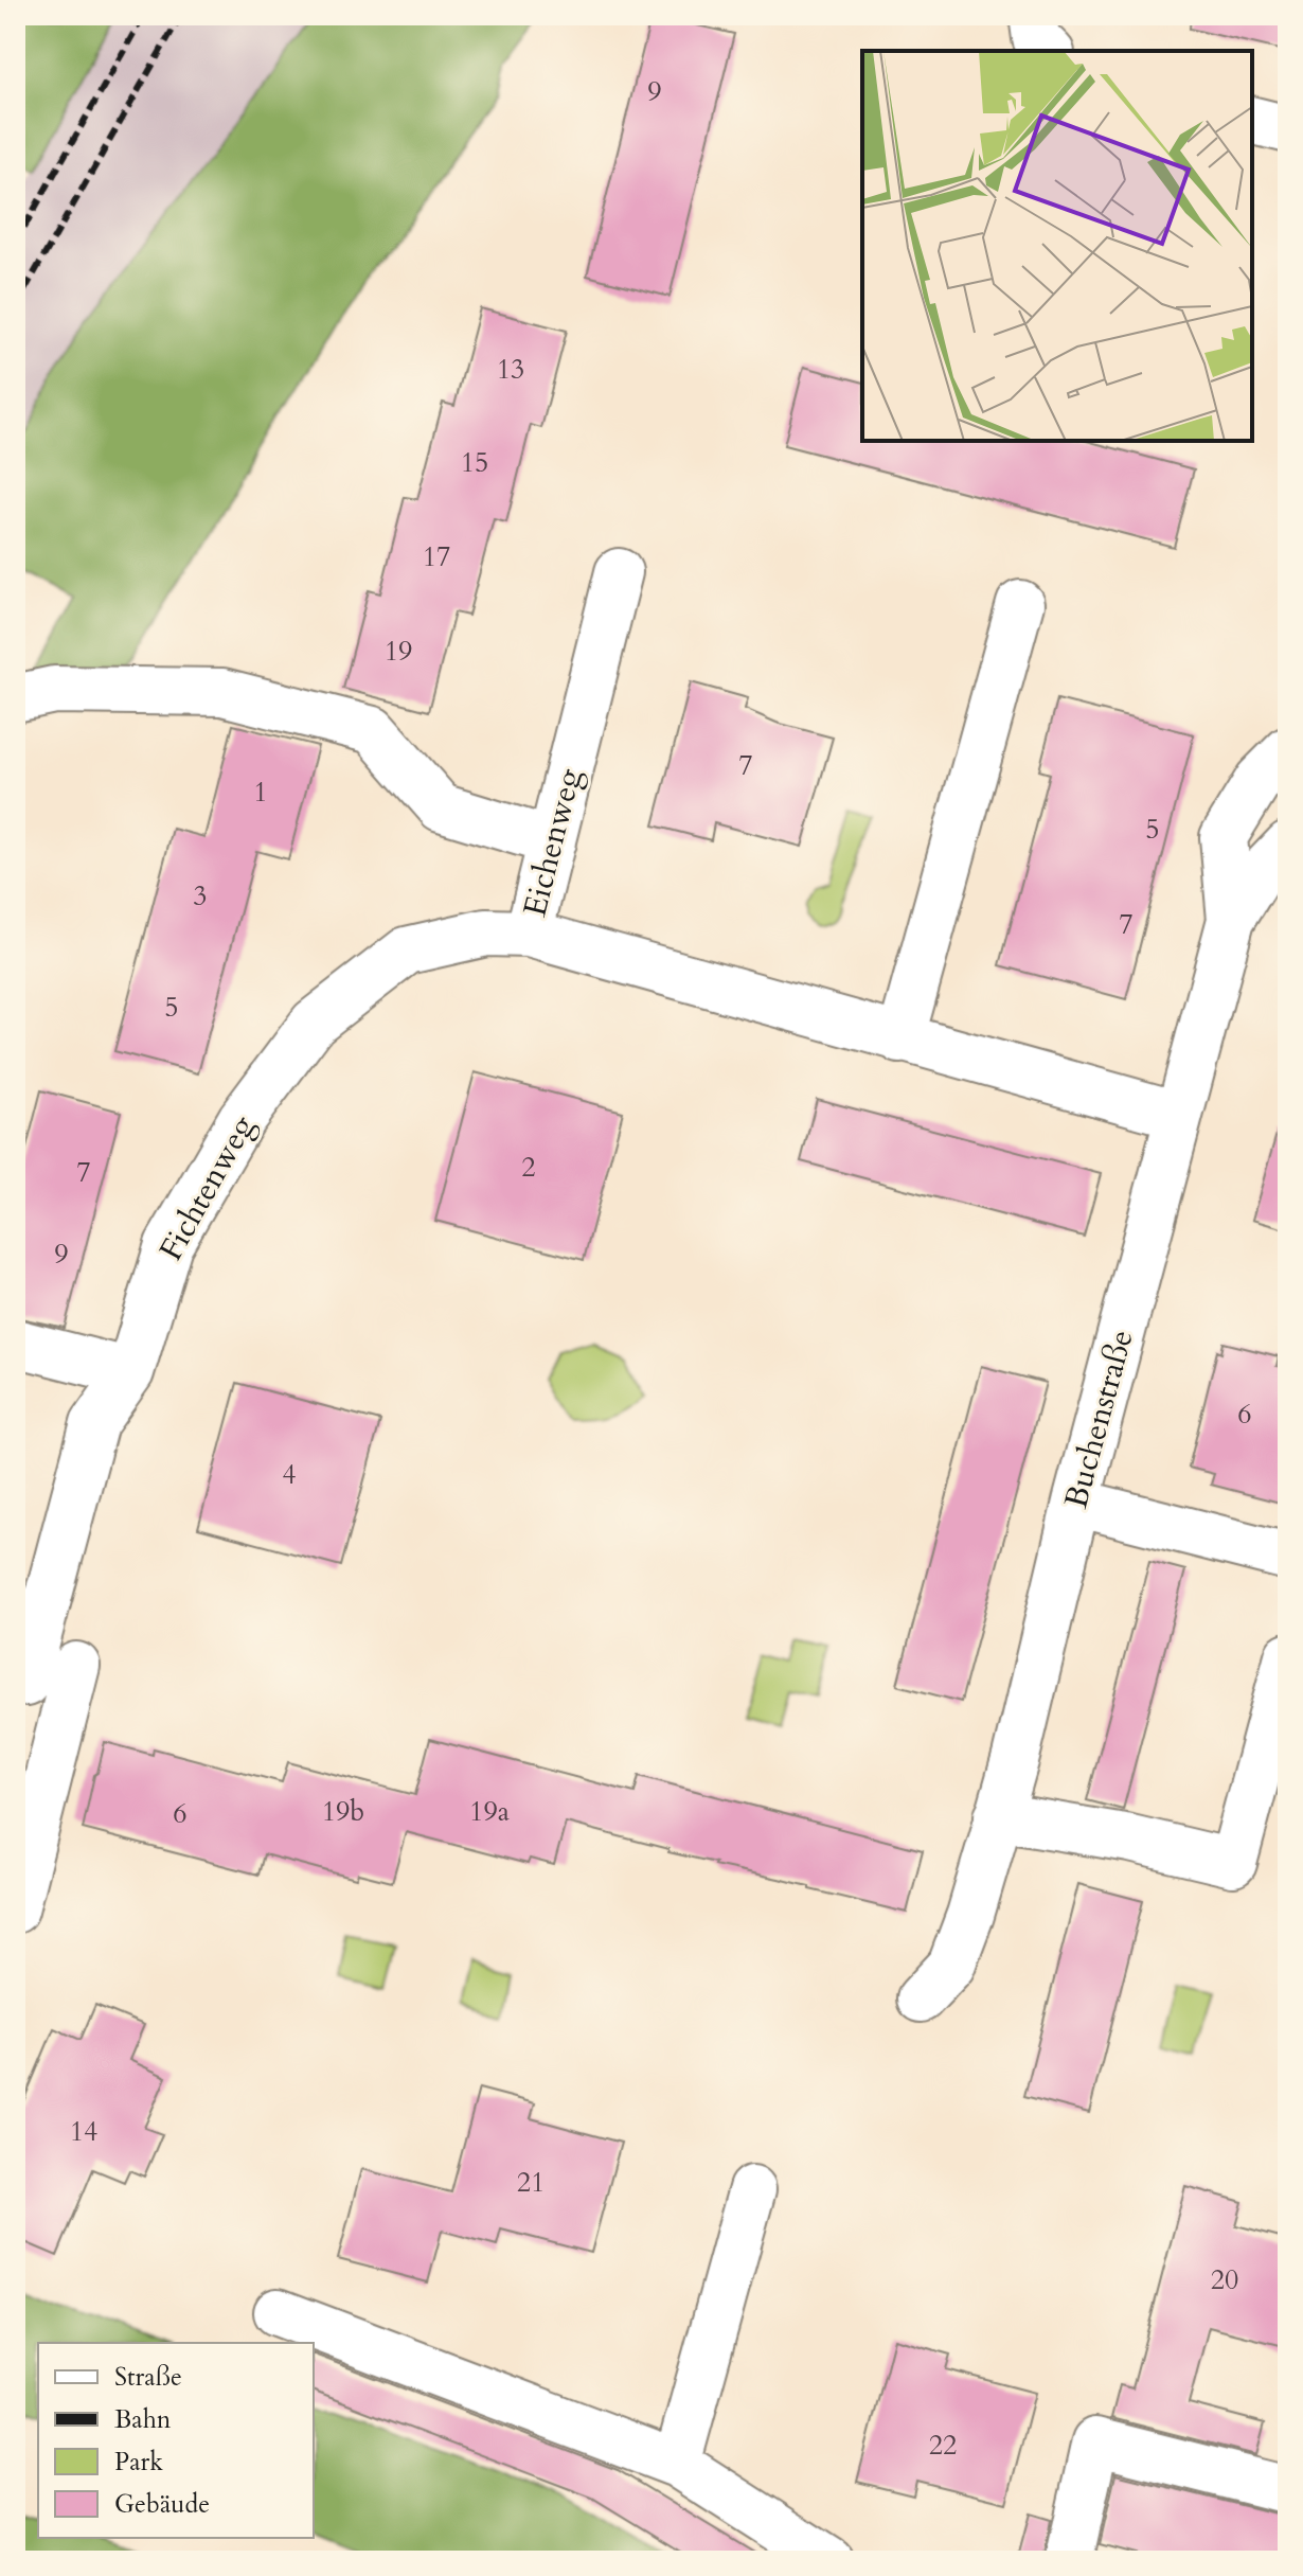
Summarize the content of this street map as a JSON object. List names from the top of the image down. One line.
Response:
{"streets":{"street":["Eichenweg","Fichtenweg","Buchenstraße"]},"crossings":[["Eichenweg","Fichtenweg"],["Eichenweg","Buchenstraße"]],"house_numbers":["9","13","15","17","19","7","1","5","3","7","5","2","7","9","6","4","19b","19a","6","14","21","20","22"],"legend":["Straße","Bahn","Park","Gebäude"]}
